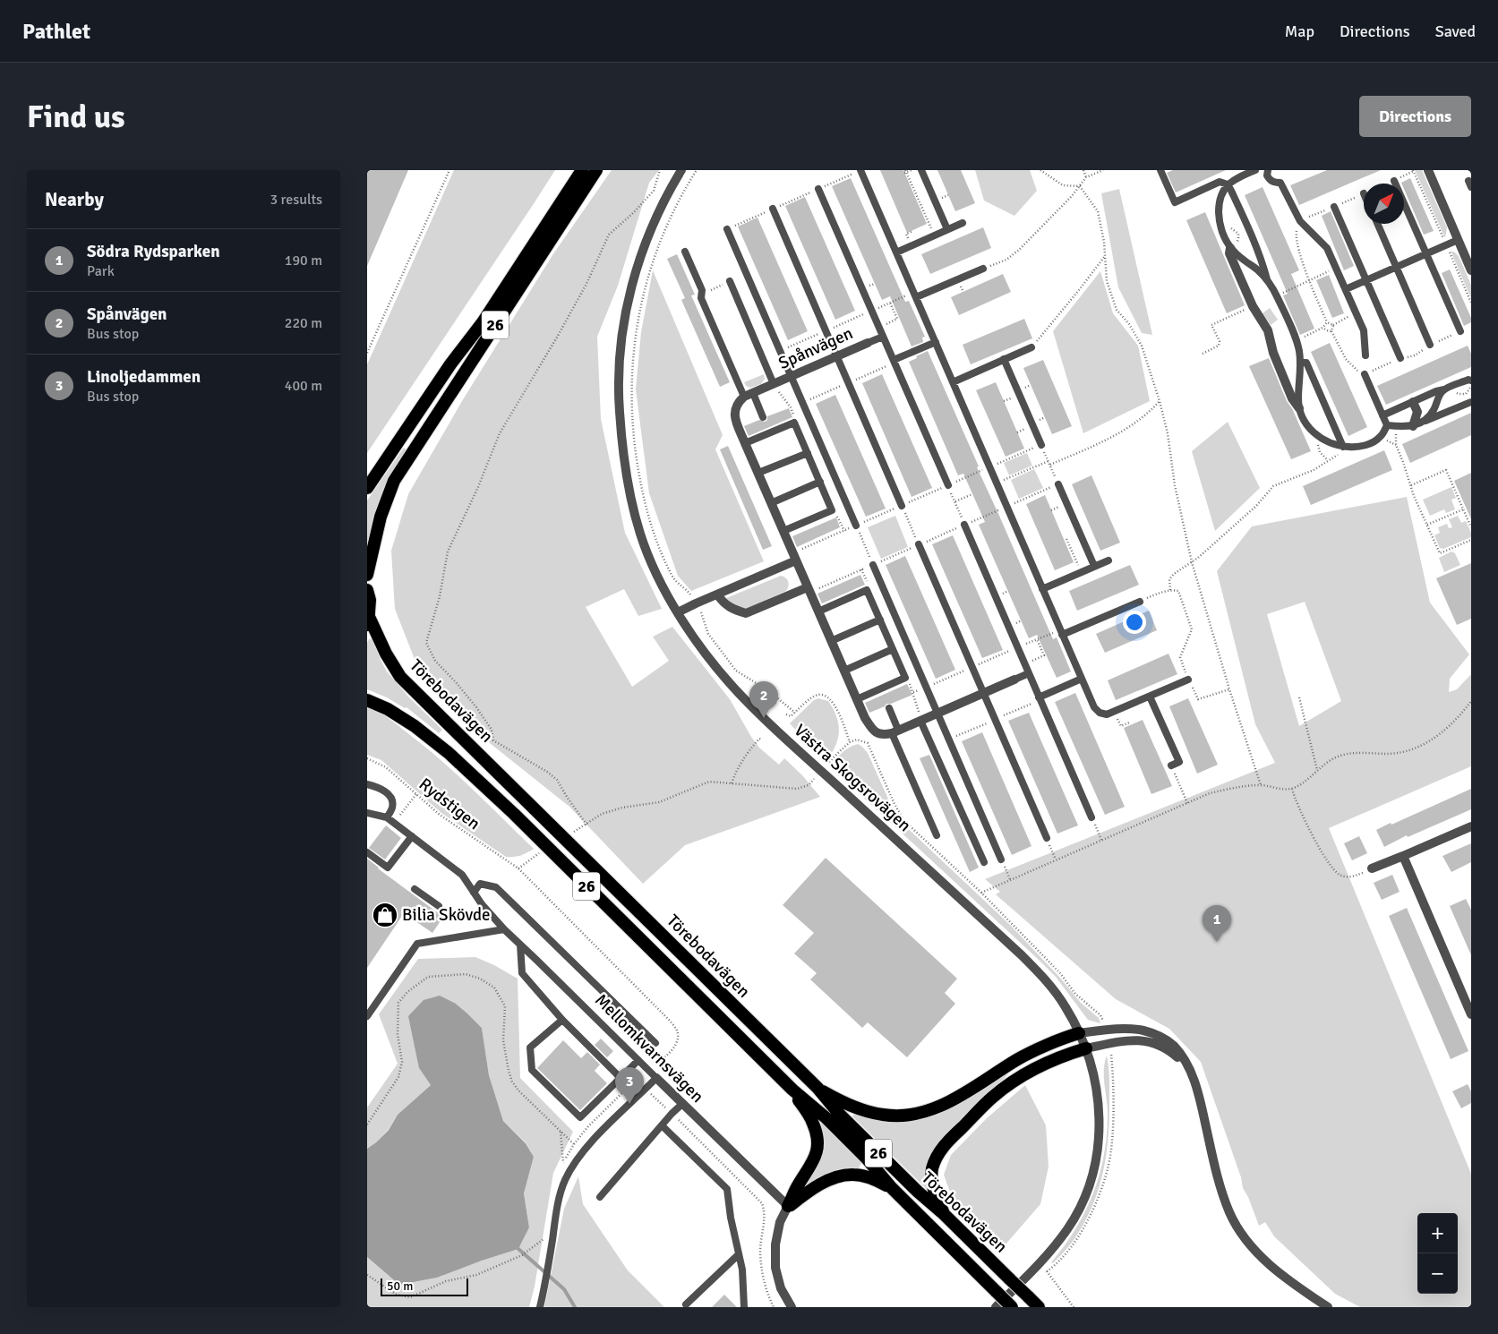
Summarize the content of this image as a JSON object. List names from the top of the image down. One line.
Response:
{"streets":{"highway":["26","Törebodavägen"],"street":["Spånvägen","Västra Skogsrovägen","Mellomkvarnsvägen"],"path":["Rydstigen"]},"crossings":[["26","Törebodavägen"],["Rydstigen","Mellomkvarnsvägen"]],"places":{"shop":["Bilia Skövde"]},"scale_bar":"50 m","north":"top right","page":{"header":"Pathlet","nav":["Map","Directions","Saved"],"buttons":"Directions","title":"Find us","heading":["Nearby","3 results"],"list":[{"mark":"1","name":"Södra Rydsparken","note":"Park","value":"190 m"},{"mark":"2","name":"Spånvägen","note":"Bus stop","value":"220 m"},{"mark":"3","name":"Linoljedammen","note":"Bus stop","value":"400 m"}],"pins":["2","1","3"],"map_buttons":["+","−"],"scale":"50 m"}}
